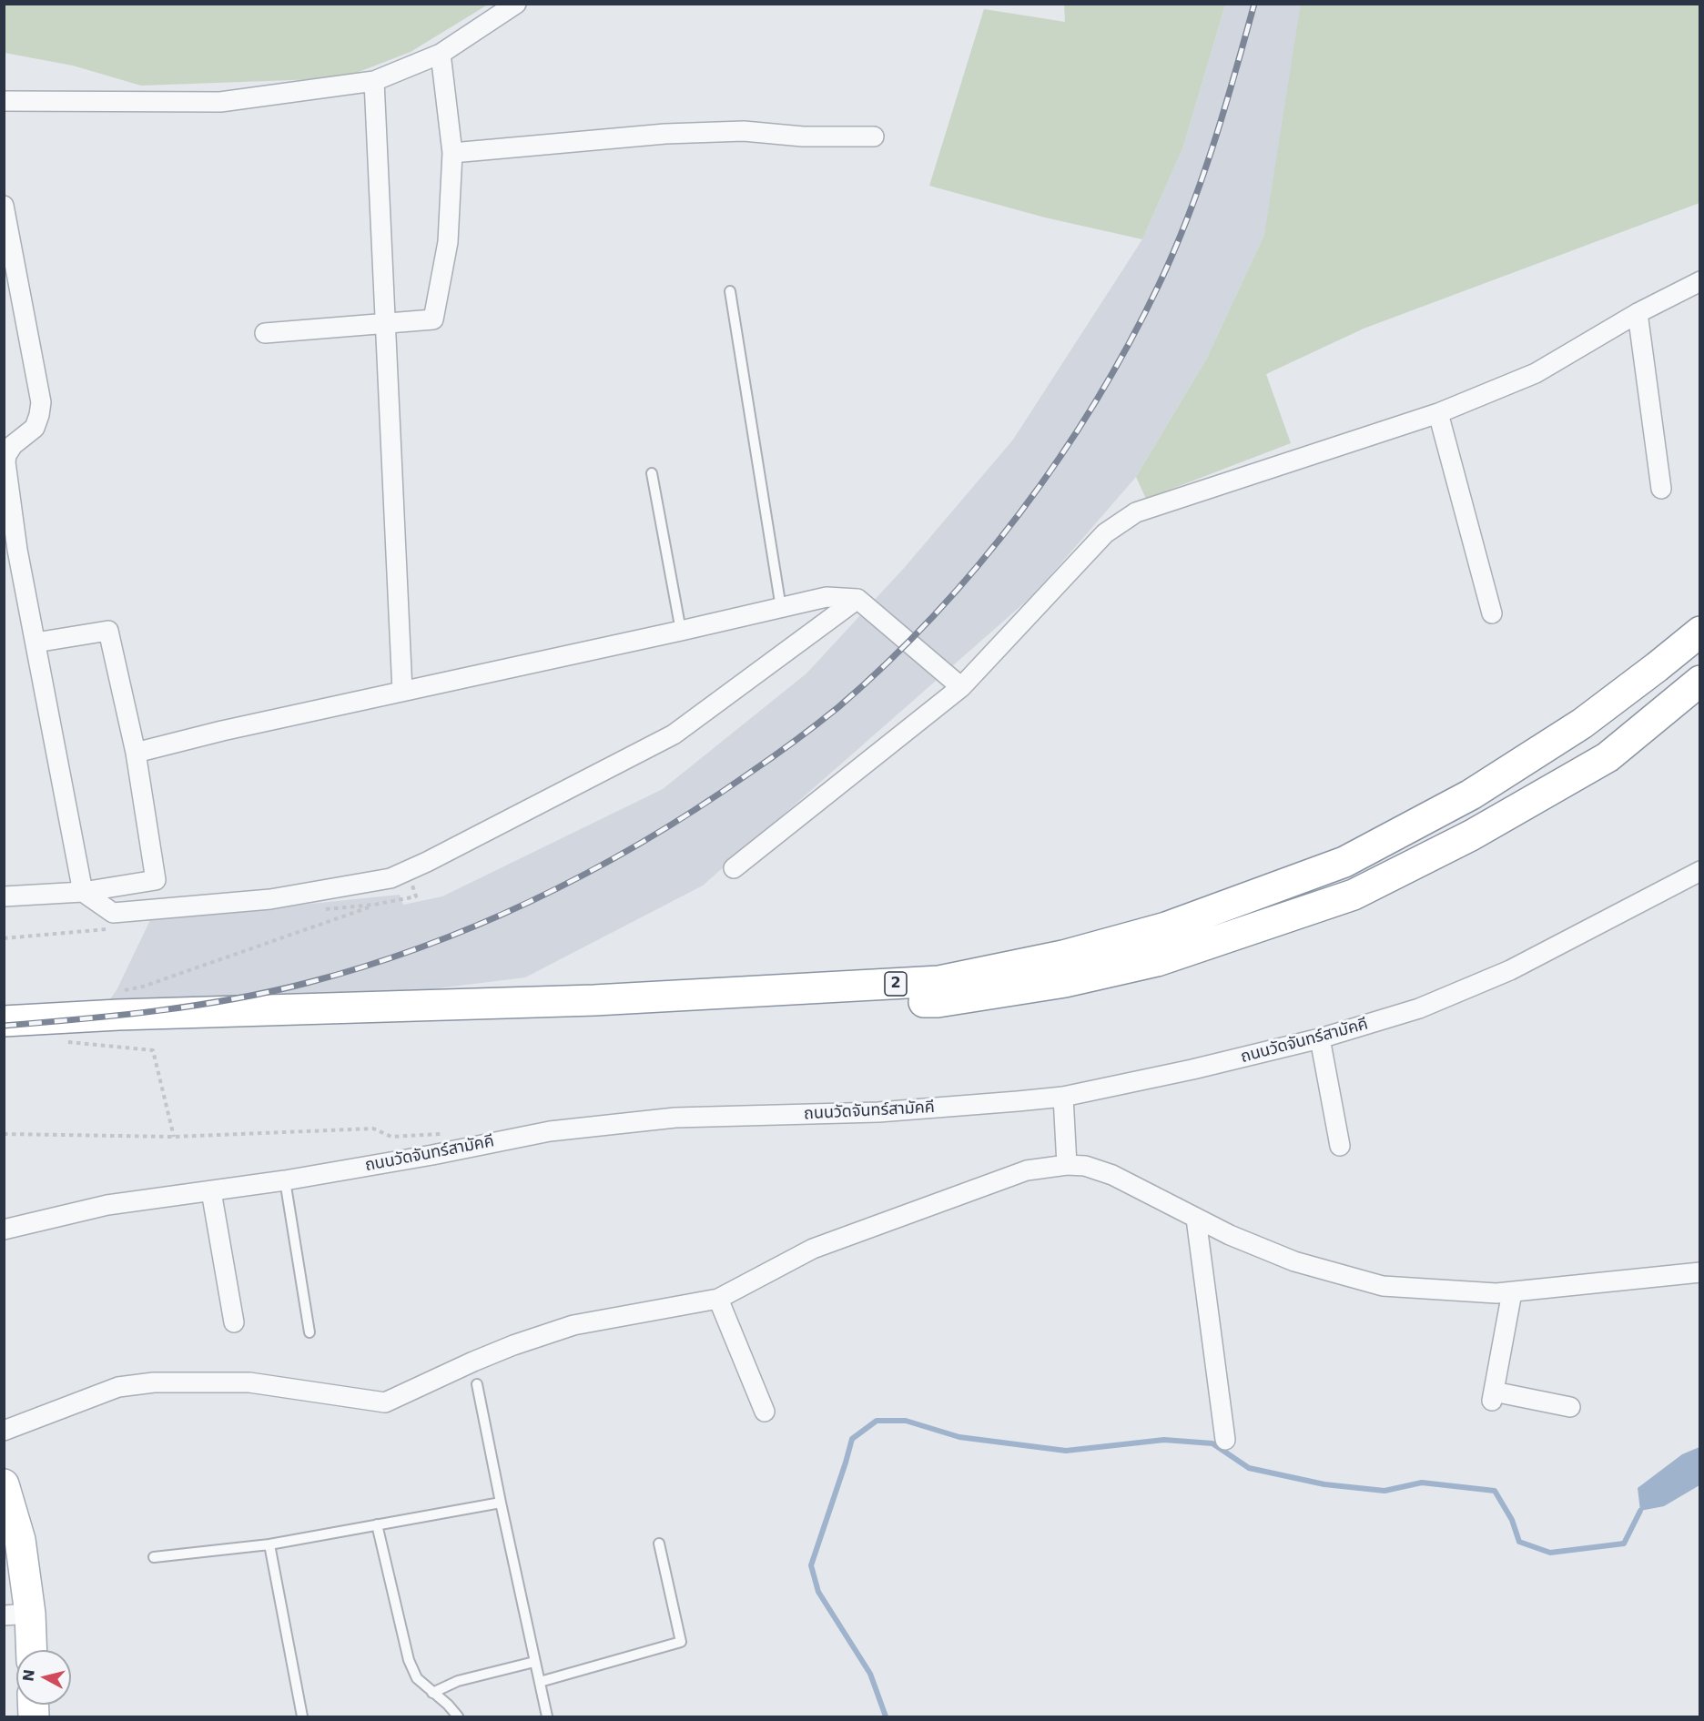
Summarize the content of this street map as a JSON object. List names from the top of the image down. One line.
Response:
{"streets":{"main road":["2"],"street":["ถนนวัดจันทร์สามัคคี"]},"north":"left"}
